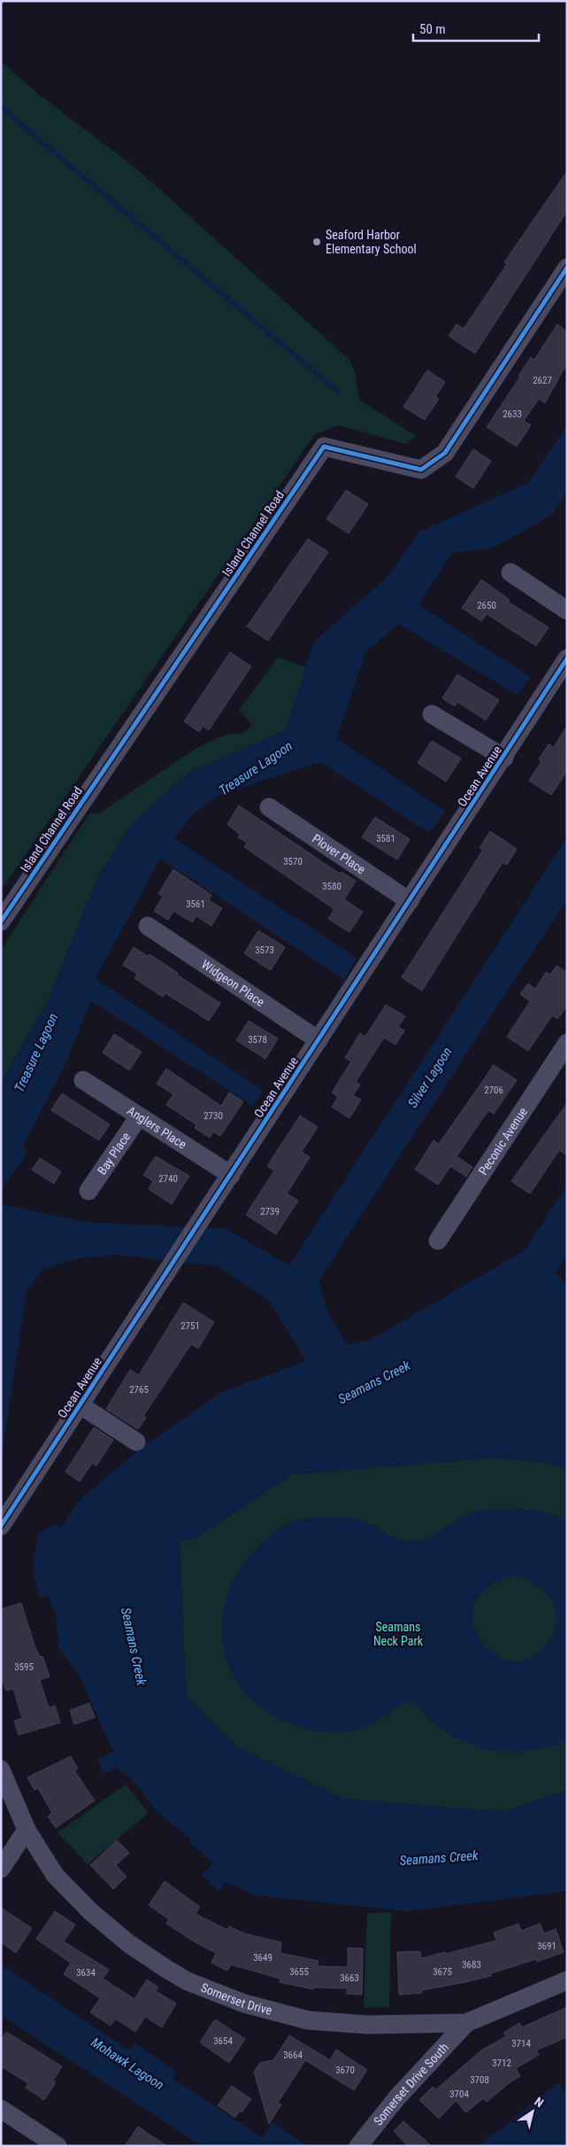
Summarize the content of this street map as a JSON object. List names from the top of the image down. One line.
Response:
{"streets":{"street":["Island Channel Road","Ocean Avenue","Plover Place","Widgeon Place","Anglers Place","Peconic Avenue","Bay Place","Somerset Drive","Somerset Drive South"]},"crossings":[["Ocean Avenue","Plover Place"],["Ocean Avenue","Widgeon Place"],["Ocean Avenue","Anglers Place"],["Anglers Place","Bay Place"],["Somerset Drive","Somerset Drive South"]],"water":["Treasure Lagoon","Silver Lagoon","Seamans Creek","Mohawk Lagoon"],"parks":["Seamans Neck Park"],"places":["Seaford Harbor Elementary School"],"house_numbers":["2627","2633","2650","3581","3570","3580","3561","3573","3578","2706","2730","2740","2739","2751","2765","3595","3691","3649","3683","3655","3675","3634","3663","3654","3714","3664","3712","3670","3708","3704"],"scale_bar":"50 m","north":"top right"}
